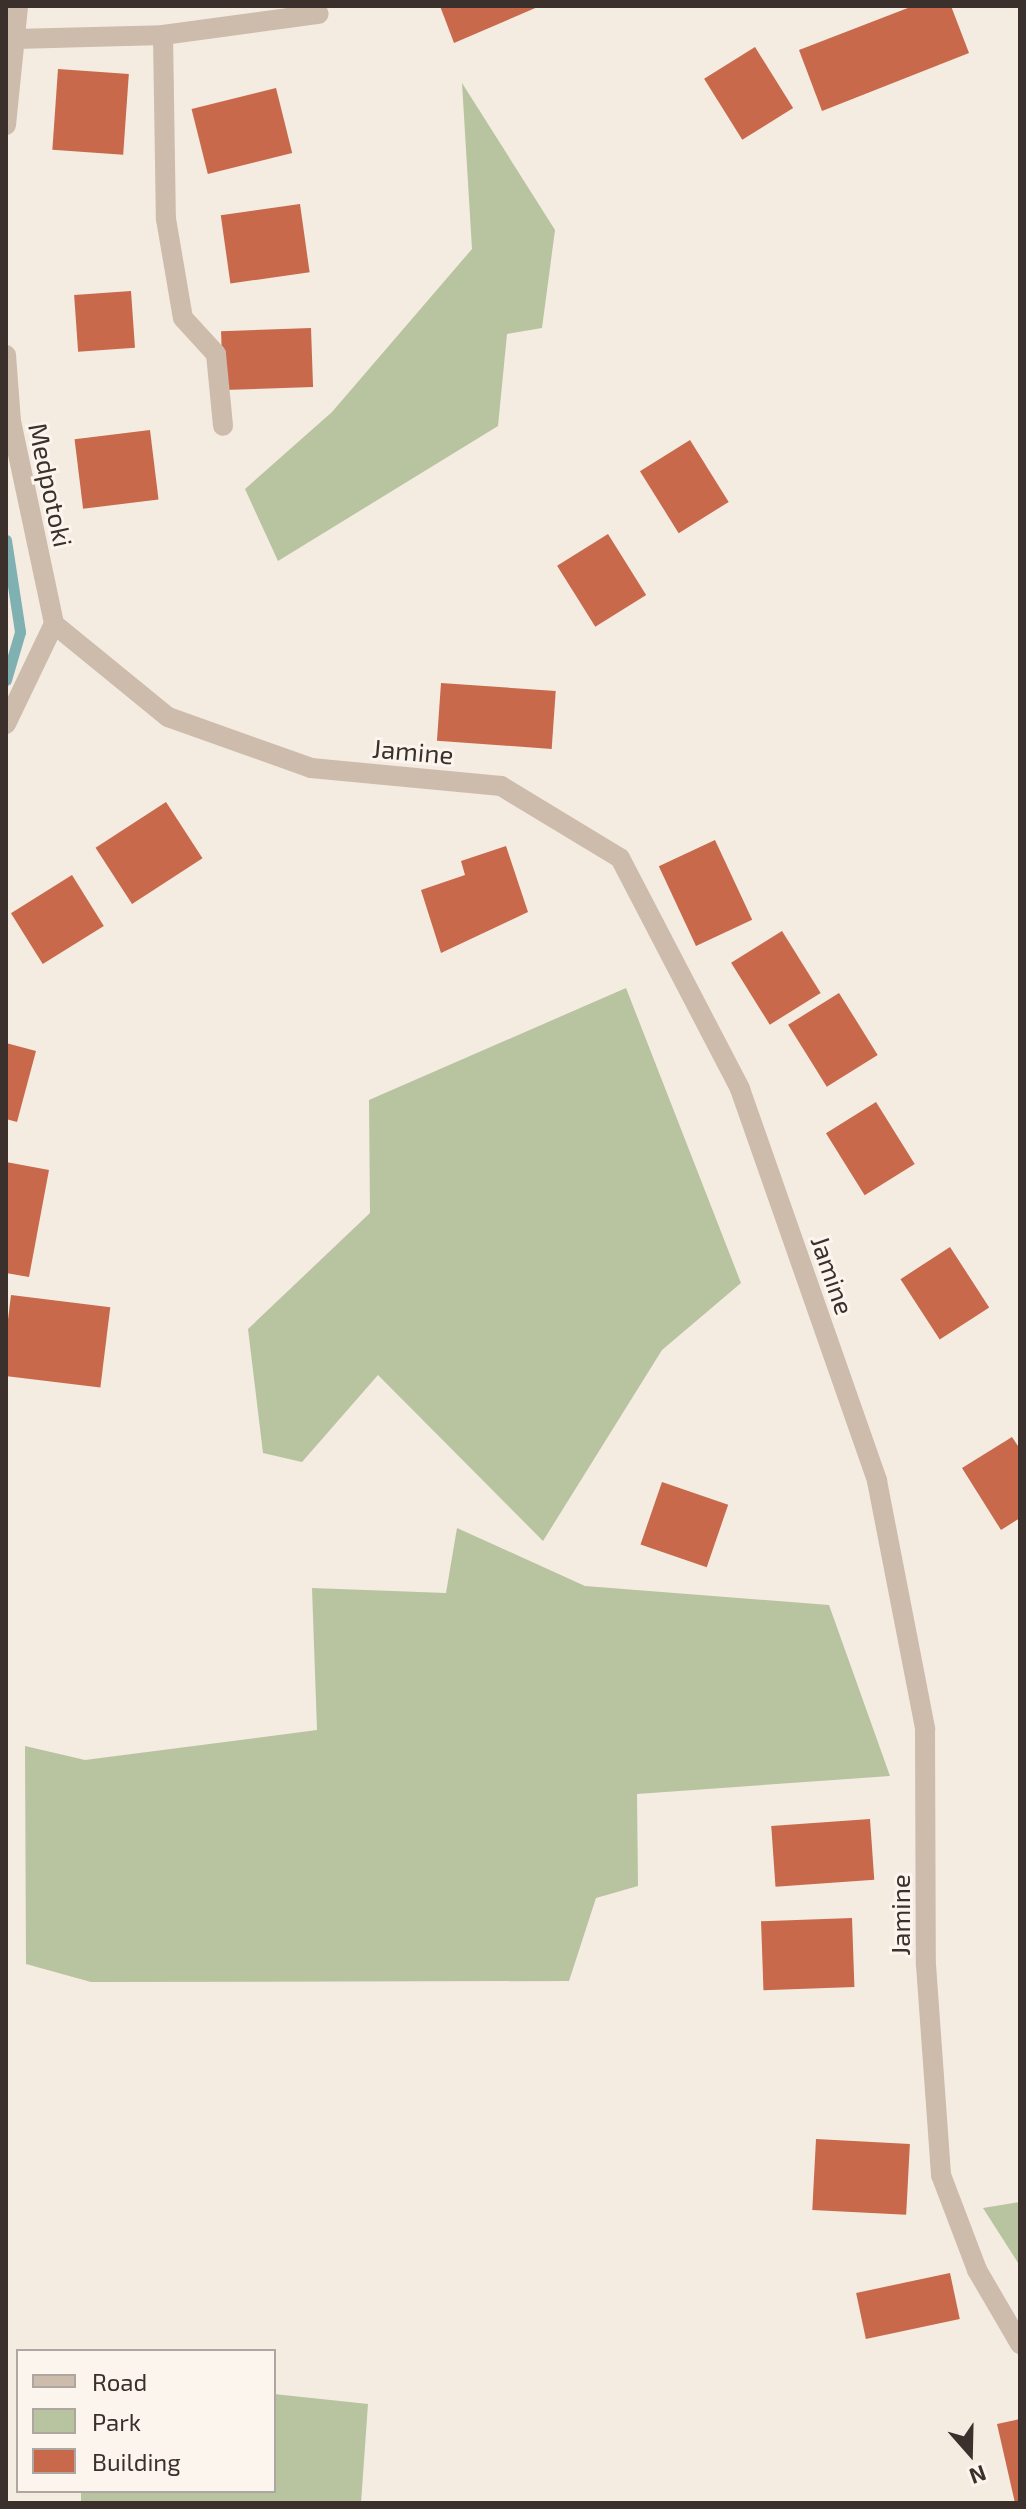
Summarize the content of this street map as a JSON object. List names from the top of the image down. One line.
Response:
{"streets":{"street":["Medpotoki","Jamine"]},"crossings":[["Medpotoki","Jamine"]],"legend":["Road","Park","Building"],"north":"bottom"}
